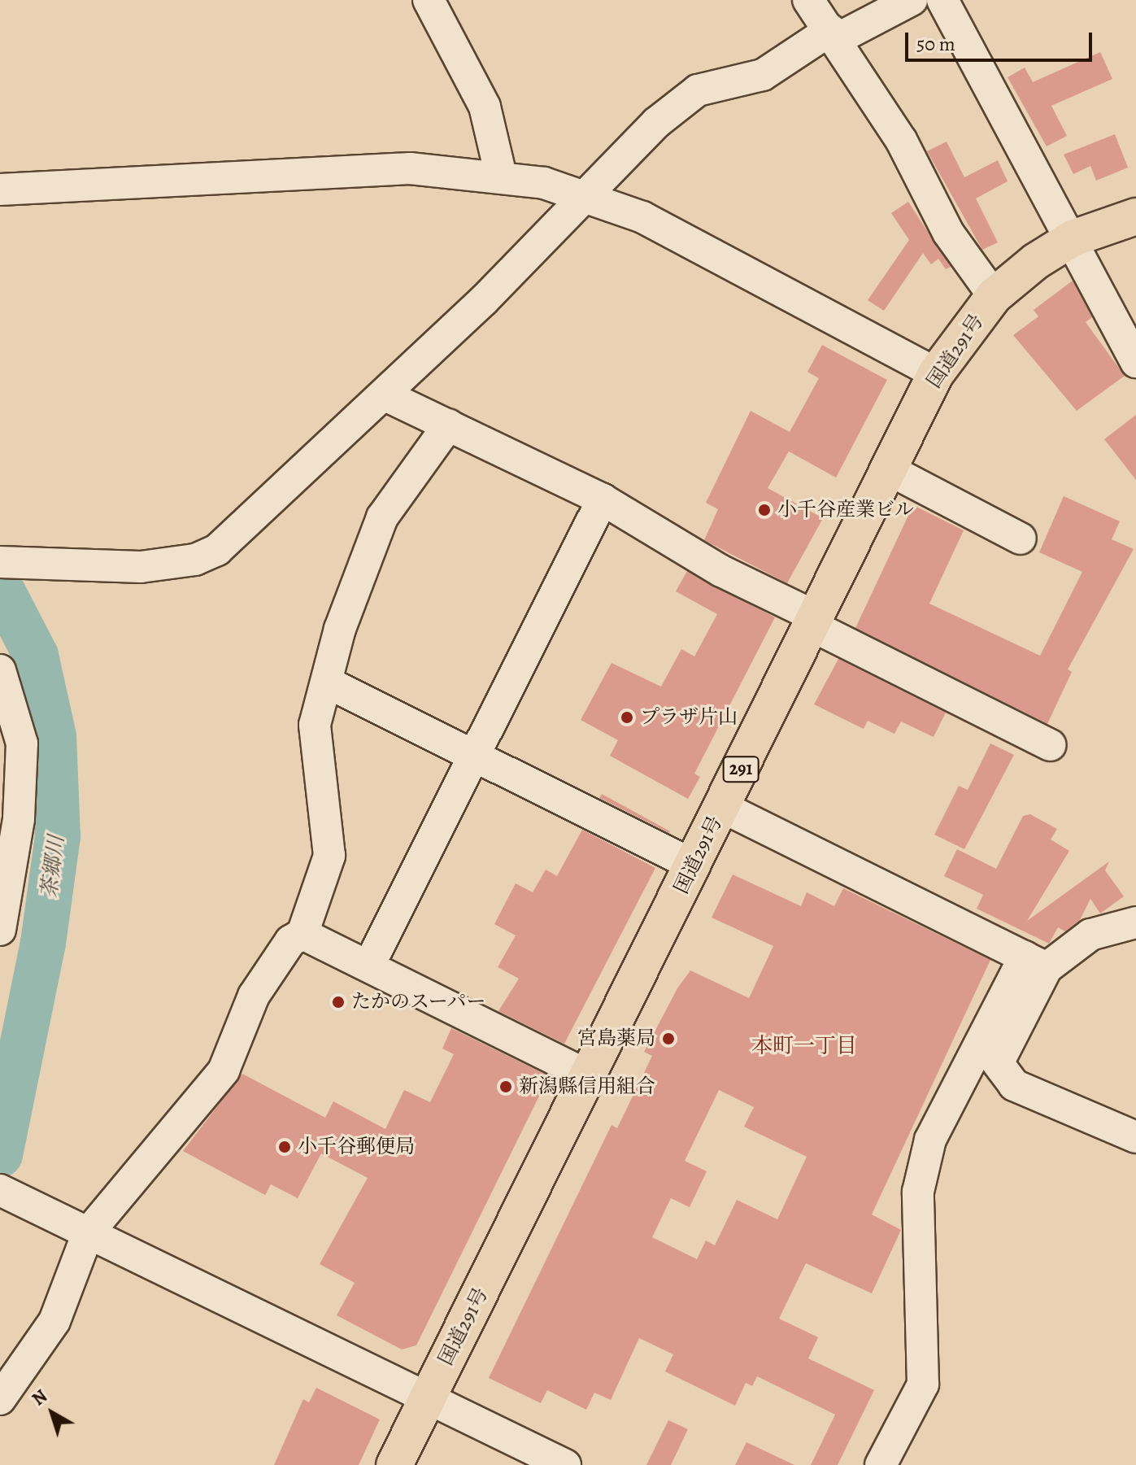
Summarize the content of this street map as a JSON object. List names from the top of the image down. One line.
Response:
{"streets":{"highway":["国道291号","291"]},"districts":["本町一丁目"],"water":["茶郷川"],"places":["小千谷産業ビル","プラザ片山","たかのスーパー","宮島薬局","新潟縣信用組合","小千谷郵便局"],"scale_bar":"50 m","north":"top left"}
